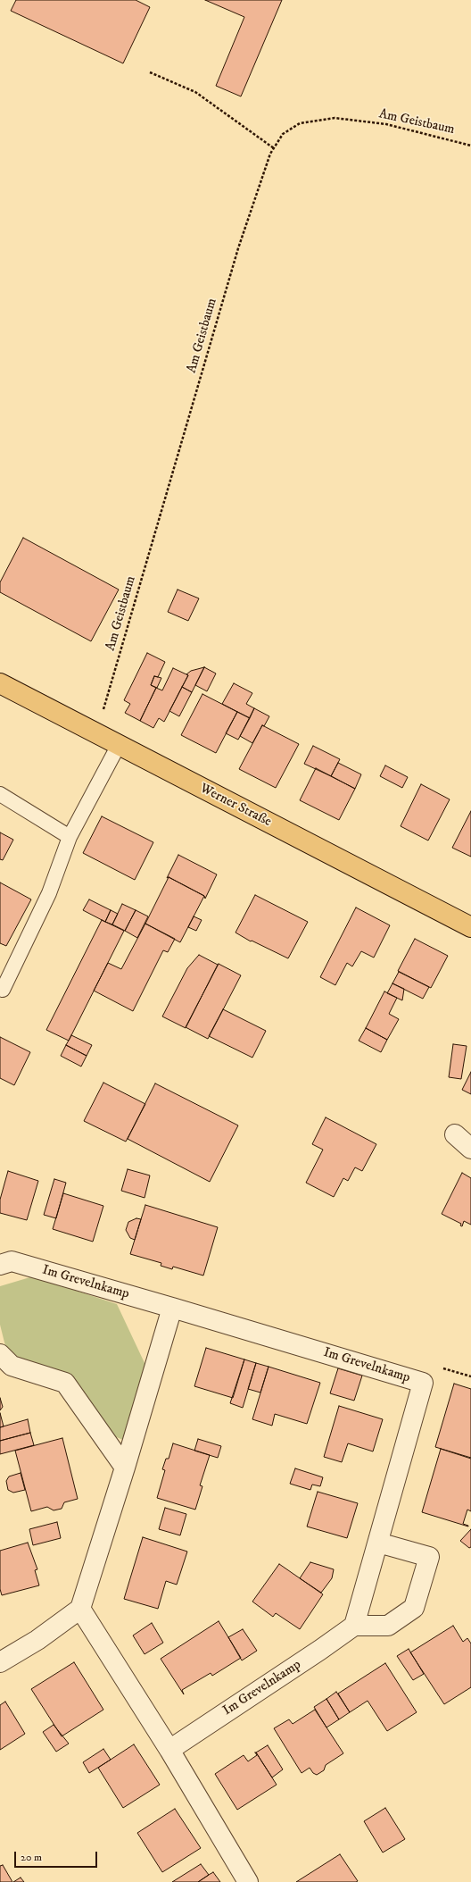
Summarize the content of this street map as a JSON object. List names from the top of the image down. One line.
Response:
{"streets":{"main road":["Werner Straße"],"street":["Im Grevelnkamp"],"path":["Am Geistbaum"]},"crossings":[["Am Geistbaum","Werner Straße"]],"scale_bar":"20 m"}
